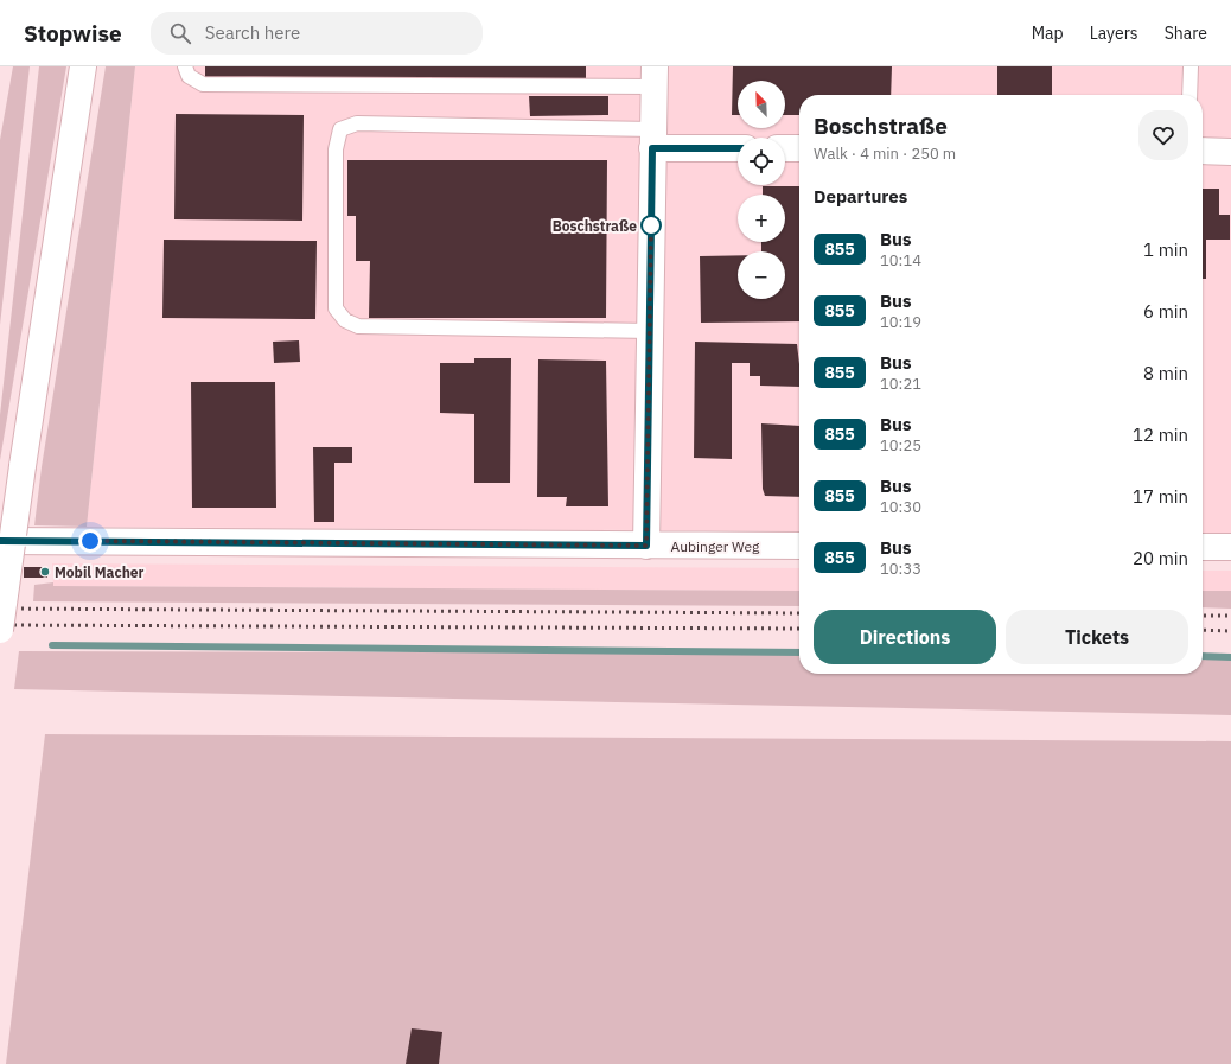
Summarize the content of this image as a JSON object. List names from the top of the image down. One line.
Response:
{"streets":{"street":["Aubinger Weg"]},"places":["Boschstraße","Mobil Macher"],"lines":["bus line 855"],"north":"top left","page":{"header":"Stopwise","search":"Search here","nav":["Map","Layers","Share"],"map_buttons":["+","−"],"heading":[["Boschstraße","Walk · 4 min · 250 m"],"Departures"],"list":[{"mark":"855","name":"Bus","note":"10:14","value":"1 min"},{"mark":"855","name":"Bus","note":"10:19","value":"6 min"},{"mark":"855","name":"Bus","note":"10:21","value":"8 min"},{"mark":"855","name":"Bus","note":"10:25","value":"12 min"},{"mark":"855","name":"Bus","note":"10:30","value":"17 min"},{"mark":"855","name":"Bus","note":"10:33","value":"20 min"}],"buttons":["Directions","Tickets"]}}
